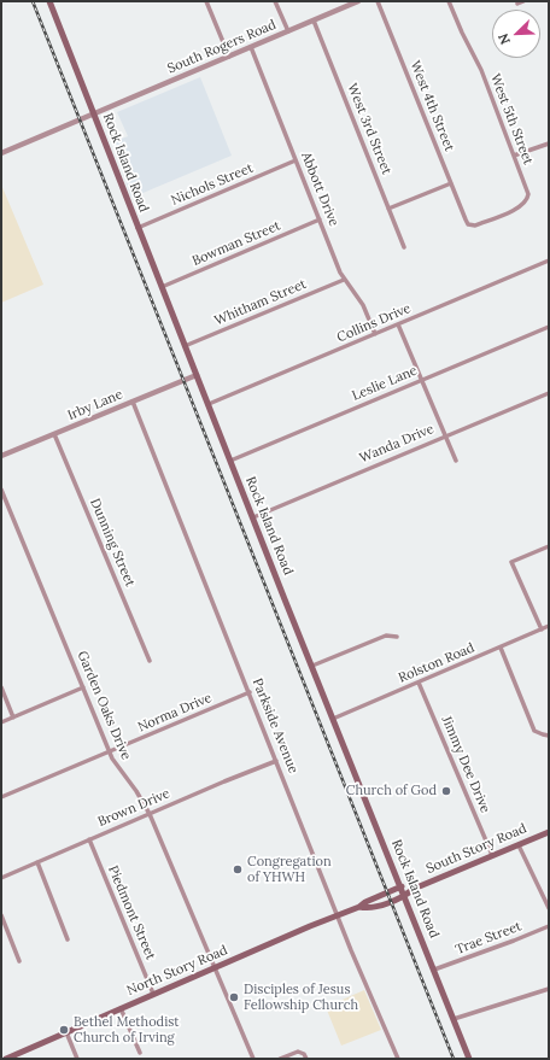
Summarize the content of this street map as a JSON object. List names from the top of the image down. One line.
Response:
{"streets":{"main road":["Rock Island Road","South Story Road","North Story Road"],"street":["South Rogers Road","West 4th Street","West 5th Street","West 3rd Street","Nichols Street","Abbott Drive","Bowman Street","Whitham Street","Collins Drive","Leslie Lane","Irby Lane","Wanda Drive","Dunning Street","Rolston Road","Garden Oaks Drive","Norma Drive","Parkside Avenue","Jimmy Dee Drive","Brown Drive","Piedmont Street","Trae Street"]},"crossings":[["South Rogers Road","West 3rd Street"],["South Rogers Road","Rock Island Road"],["South Rogers Road","Abbott Drive"],["West 4th Street","West 5th Street"],["Rock Island Road","Nichols Street"],["Rock Island Road","Bowman Street"],["Rock Island Road","Whitham Street"],["Rock Island Road","Collins Drive"],["Rock Island Road","Leslie Lane"],["Rock Island Road","Irby Lane"],["Rock Island Road","Wanda Drive"],["Rock Island Road","Rolston Road"],["Rock Island Road","South Story Road"],["Rock Island Road","Trae Street"],["Rock Island Road","North Story Road"],["Nichols Street","Abbott Drive"],["Abbott Drive","Bowman Street"],["Abbott Drive","Whitham Street"],["Abbott Drive","Collins Drive"],["Irby Lane","Dunning Street"],["Irby Lane","Parkside Avenue"],["Rolston Road","Jimmy Dee Drive"],["Garden Oaks Drive","Norma Drive"],["Garden Oaks Drive","Brown Drive"],["Garden Oaks Drive","North Story Road"],["Norma Drive","Parkside Avenue"],["Parkside Avenue","Brown Drive"],["Parkside Avenue","North Story Road"],["Jimmy Dee Drive","South Story Road"],["Brown Drive","Piedmont Street"],["South Story Road","North Story Road"],["Piedmont Street","North Story Road"]],"places":["Church of God","Congregation of YHWH","Disciples of Jesus Fellowship Church","Bethel Methodist Church of Irving"],"north":"bottom left"}
